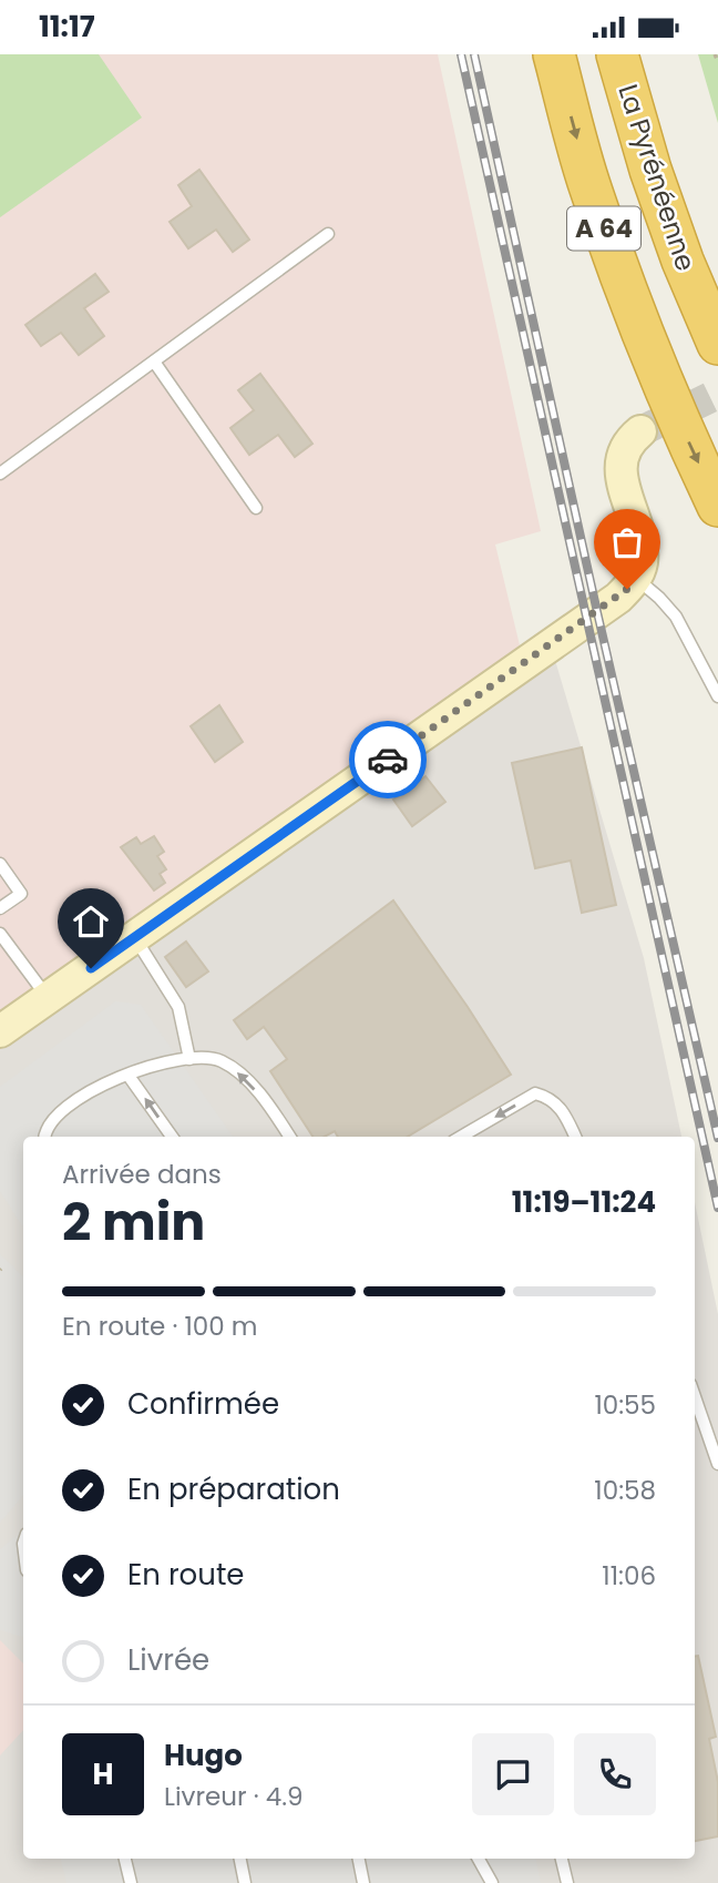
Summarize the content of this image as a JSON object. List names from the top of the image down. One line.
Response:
{"streets":{"highway":["La Pyrénéenne","A 64"]},"page":{"status":"11:17","heading":["2 min","Arrivée dans","11:19–11:24"],"panel":["Hugo","Livreur · 4.9"],"bar":"En route · 100 m","list":[["Confirmée","10:55"],["En préparation","10:58"],["En route","11:06"],"Livrée"],"round":"H"}}
